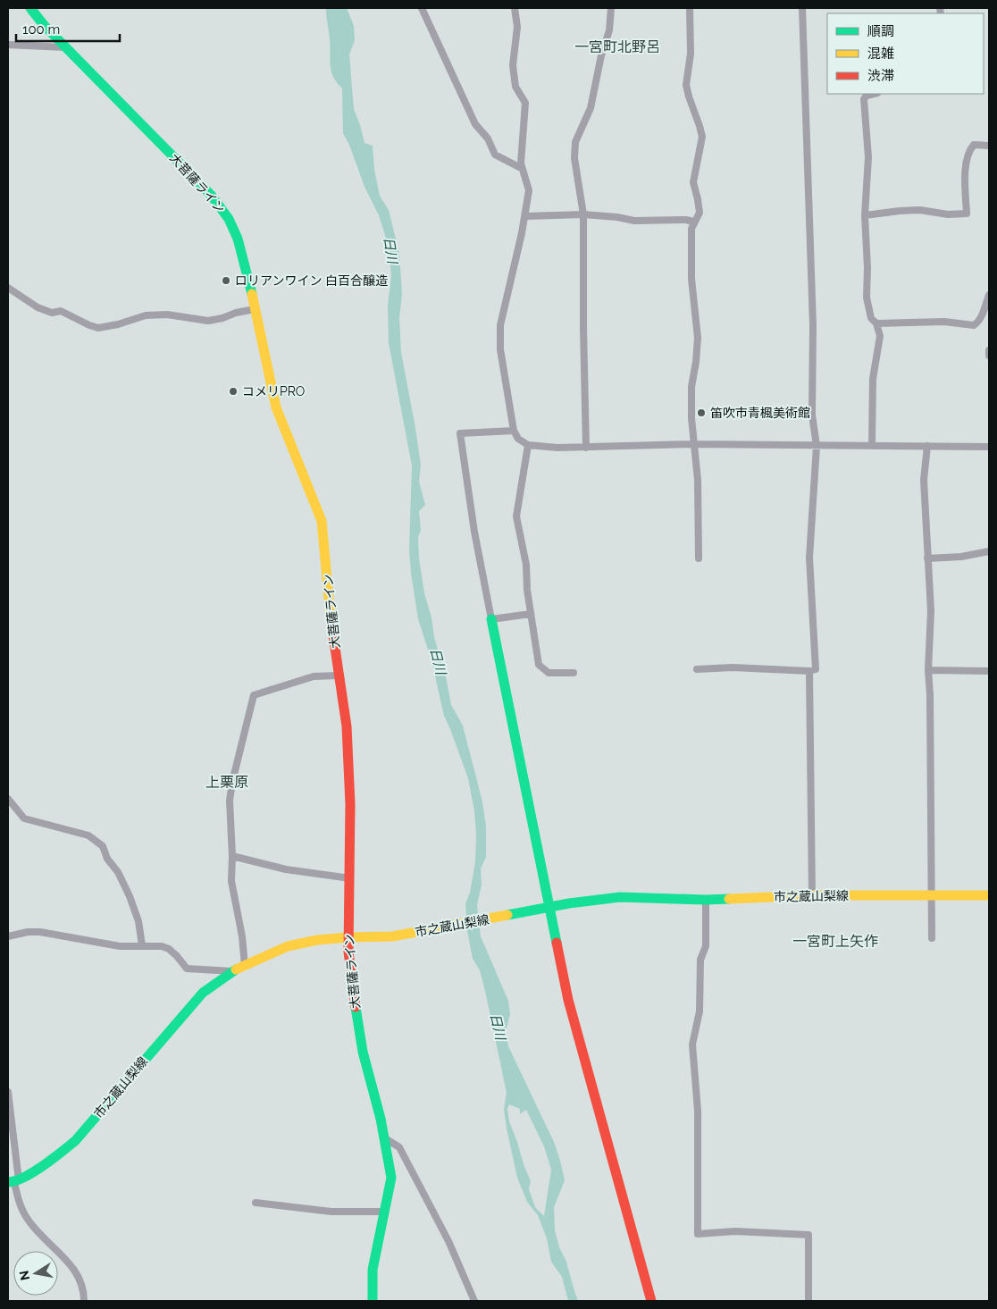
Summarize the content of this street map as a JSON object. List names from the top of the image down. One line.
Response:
{"streets":{"main road":["大菩薩ライン","市之蔵山梨線"]},"crossings":[["大菩薩ライン","市之蔵山梨線"]],"districts":["一宮町北野呂","上栗原","一宮町上矢作"],"water":["日川"],"places":["ロリアンワイン 白百合醸造","コメリPRO","笛吹市青楓美術館"],"legend":["順調","混雑","渋滞"],"scale_bar":"100 m","north":"left"}
